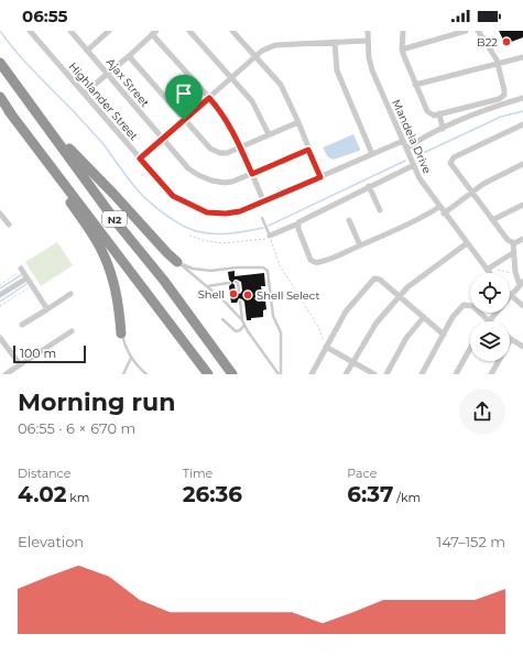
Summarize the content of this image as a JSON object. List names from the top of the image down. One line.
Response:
{"streets":{"highway":["N2"],"street":["Ajax Street","Highlander Street","Mandela Drive"]},"crossings":[["Highlander Street","Mandela Drive"]],"places":["B22","Shell","Shell Select"],"scale_bar":"100 m","page":{"status":"06:55","scale":"100 m","heading":["Morning run","06:55 · 6 × 670 m"],"stats":[["Distance","4.02 km"],["Time","26:36"],["Pace","6:37 /km"]],"chart":["Elevation","147–152 m"]}}
